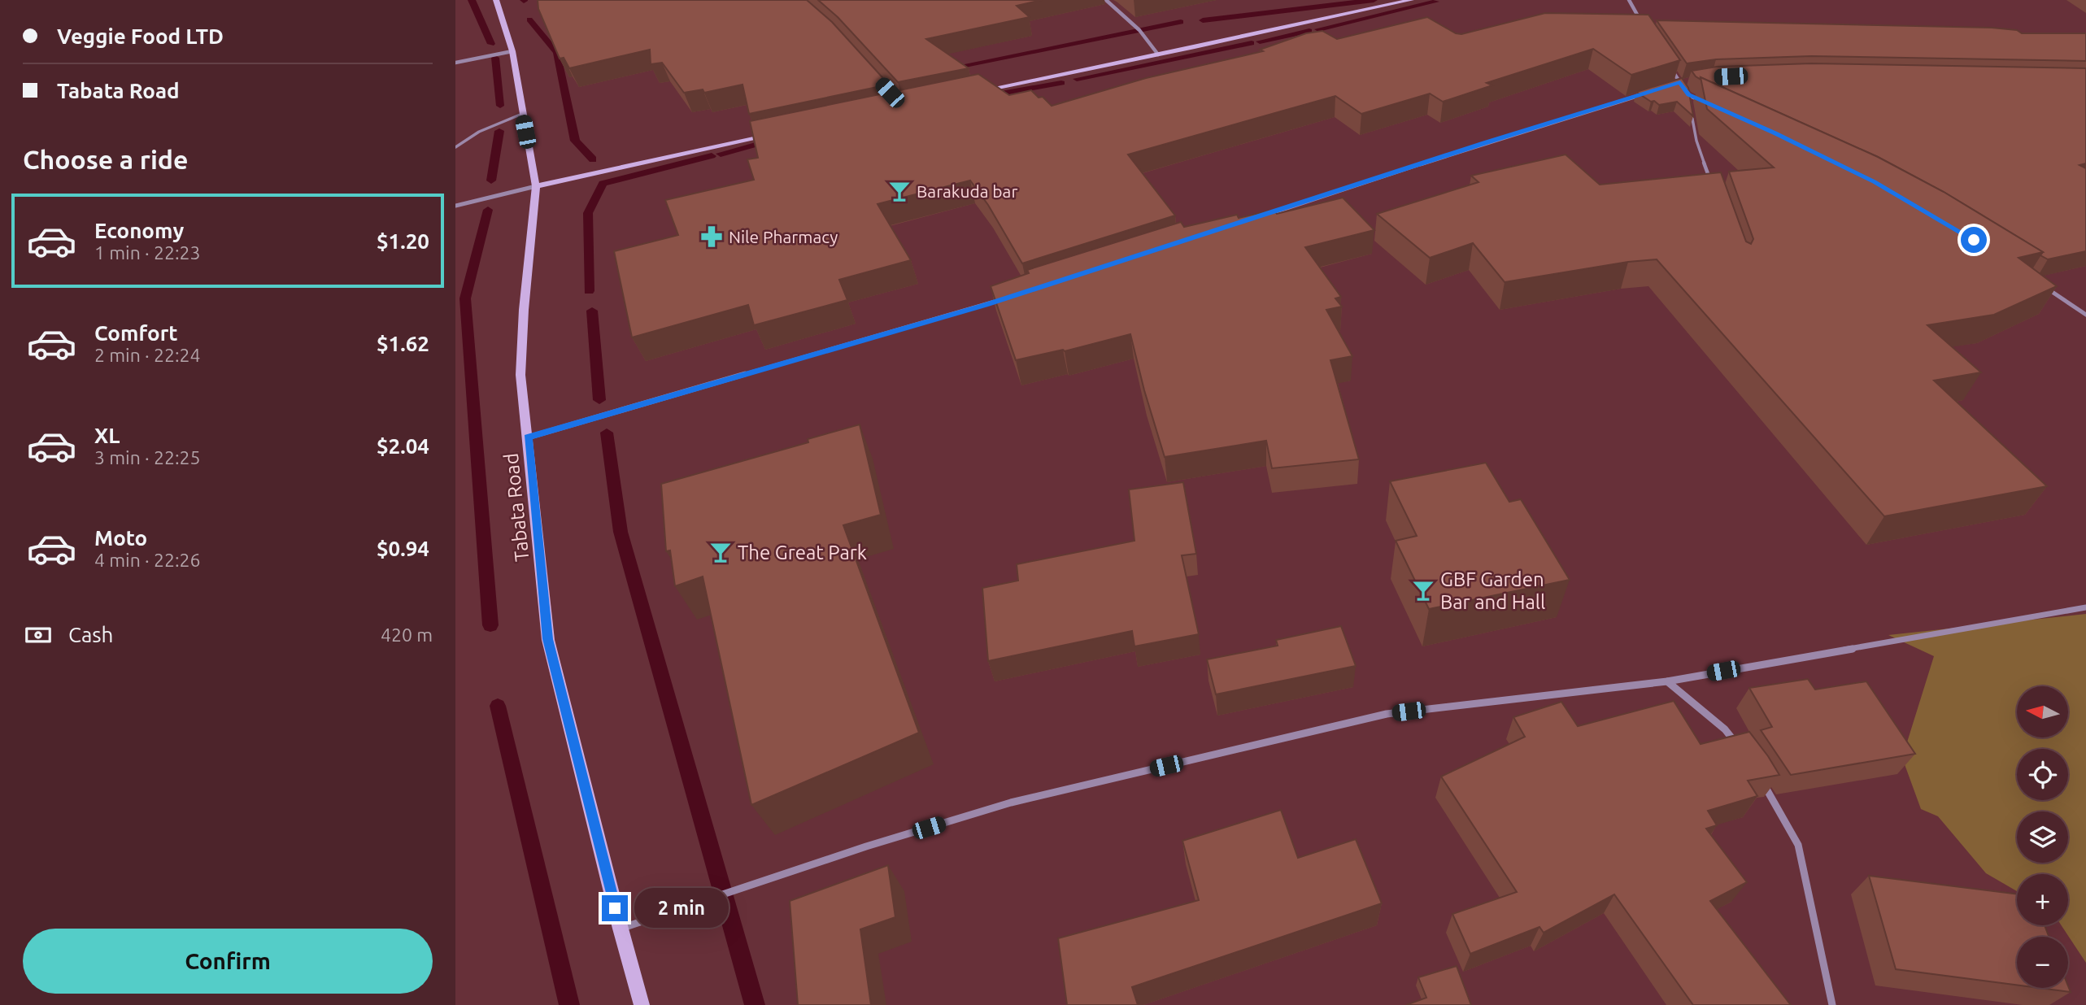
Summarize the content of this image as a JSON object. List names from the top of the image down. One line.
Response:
{"streets":{"main road":["Tabata Road"]},"places":{"bar":["Barakuda bar","The Great Park","GBF Garden Bar and Hall"],"pharmacy":["Nile Pharmacy"]},"north":"left","page":{"banner":["Veggie Food LTD","Tabata Road"],"heading":"Choose a ride","list":[{"name":"Economy","note":"1 min · 22:23","value":"$1.20"},{"name":"Comfort","note":"2 min · 22:24","value":"$1.62"},{"name":"XL","note":"3 min · 22:25","value":"$2.04"},{"name":"Moto","note":"4 min · 22:26","value":"$0.94"}],"pay":["Cash","420 m"],"map_buttons":["+","−"],"bubble":"2 min","buttons":"Confirm"}}
